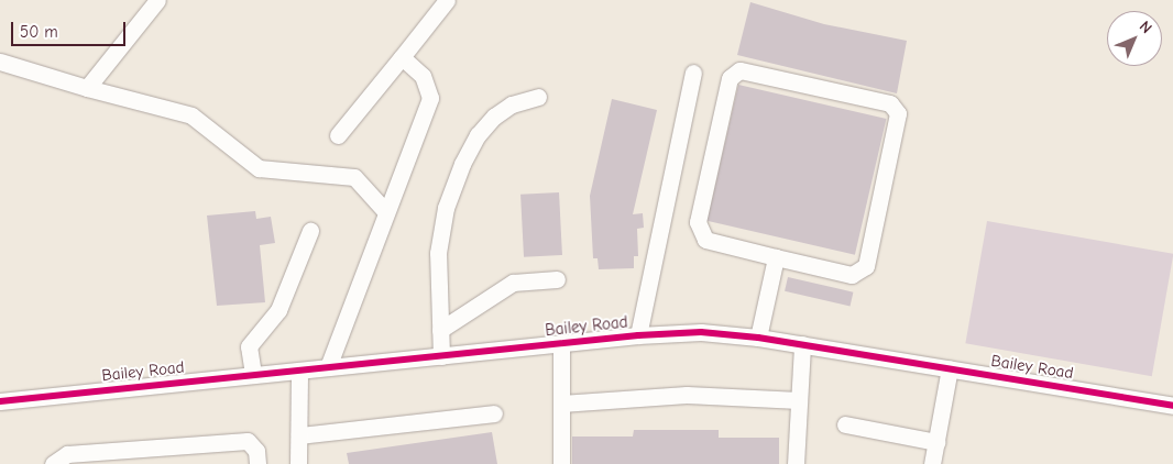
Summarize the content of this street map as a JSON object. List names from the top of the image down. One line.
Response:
{"streets":{"street":["Bailey Road"]},"scale_bar":"50 m","north":"top right"}
